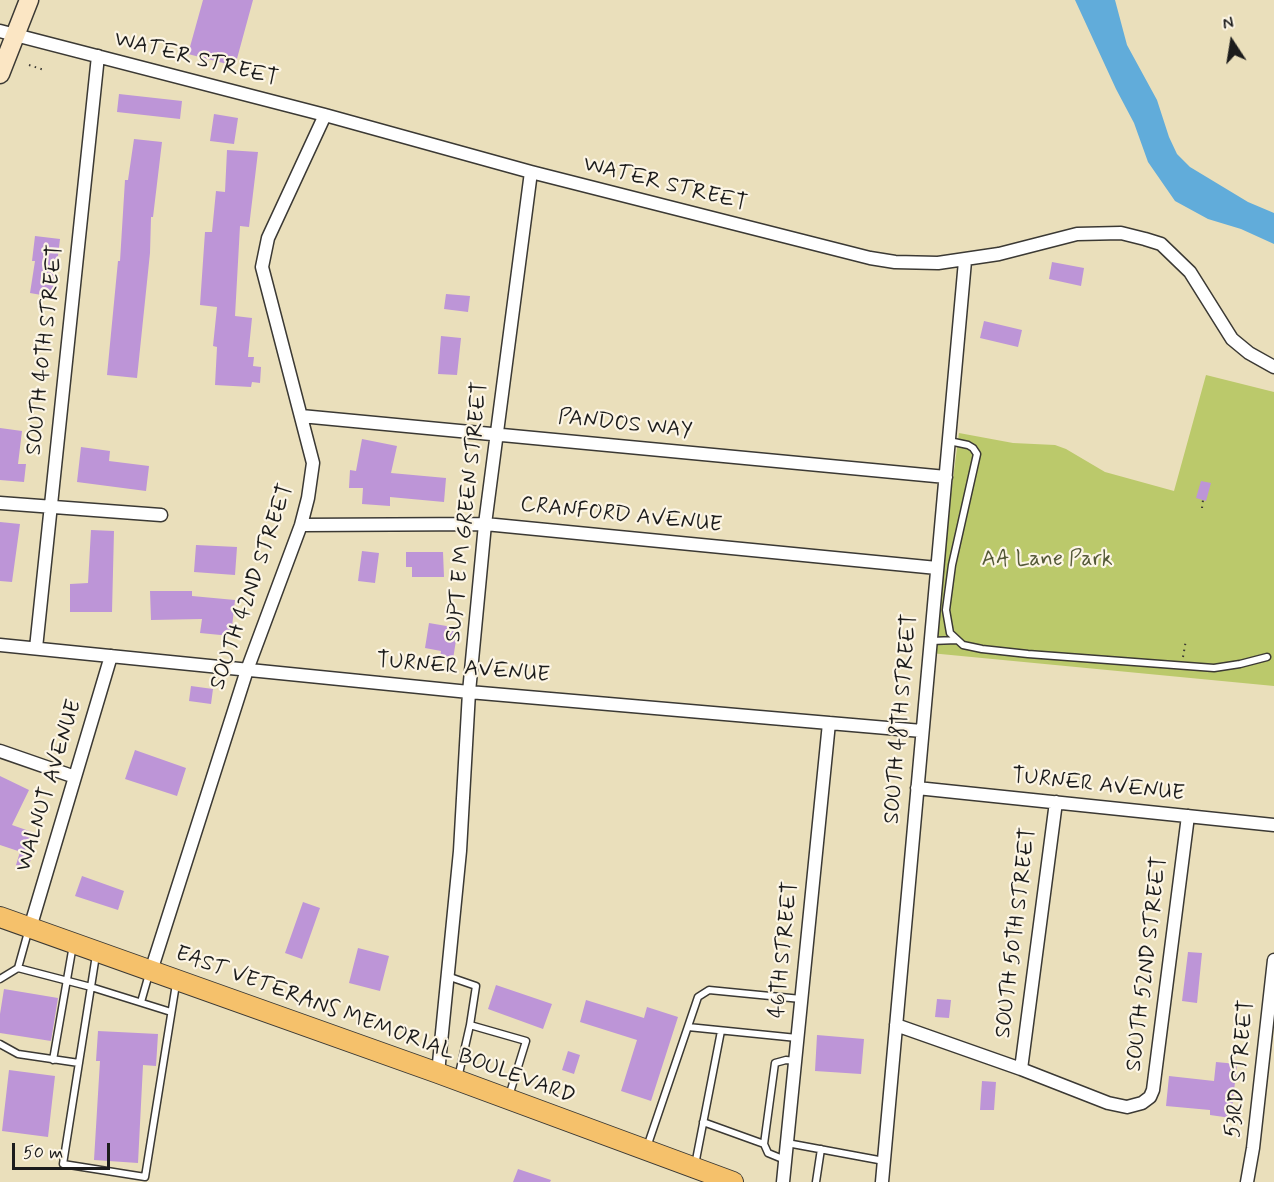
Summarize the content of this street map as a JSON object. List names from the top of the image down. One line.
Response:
{"streets":{"main road":["EAST VETERANS MEMORIAL BOULEVARD"],"street":["WATER STREET","SOUTH 40TH STREET","PANDOS WAY","SUPT E M GREEN STREET","CRANFORD AVENUE","SOUTH 42ND STREET","TURNER AVENUE","SOUTH 48TH STREET","WALNUT AVENUE","SOUTH 50TH STREET","46TH STREET","SOUTH 52ND STREET","53RD STREET"]},"crossings":[["WATER STREET","SOUTH 40TH STREET"],["WATER STREET","SUPT E M GREEN STREET"],["WATER STREET","SOUTH 42ND STREET"],["WATER STREET","SOUTH 48TH STREET"],["SOUTH 40TH STREET","TURNER AVENUE"],["PANDOS WAY","SUPT E M GREEN STREET"],["PANDOS WAY","SOUTH 42ND STREET"],["PANDOS WAY","SOUTH 48TH STREET"],["SUPT E M GREEN STREET","CRANFORD AVENUE"],["SUPT E M GREEN STREET","TURNER AVENUE"],["SUPT E M GREEN STREET","EAST VETERANS MEMORIAL BOULEVARD"],["CRANFORD AVENUE","SOUTH 42ND STREET"],["CRANFORD AVENUE","SOUTH 48TH STREET"],["SOUTH 42ND STREET","TURNER AVENUE"],["SOUTH 42ND STREET","EAST VETERANS MEMORIAL BOULEVARD"],["TURNER AVENUE","SOUTH 48TH STREET"],["TURNER AVENUE","WALNUT AVENUE"],["TURNER AVENUE","SOUTH 50TH STREET"],["TURNER AVENUE","46TH STREET"],["TURNER AVENUE","SOUTH 52ND STREET"],["WALNUT AVENUE","EAST VETERANS MEMORIAL BOULEVARD"],["SOUTH 50TH STREET","SOUTH 52ND STREET"]],"parks":["AA Lane Park"],"scale_bar":"50 m","north":"top"}
